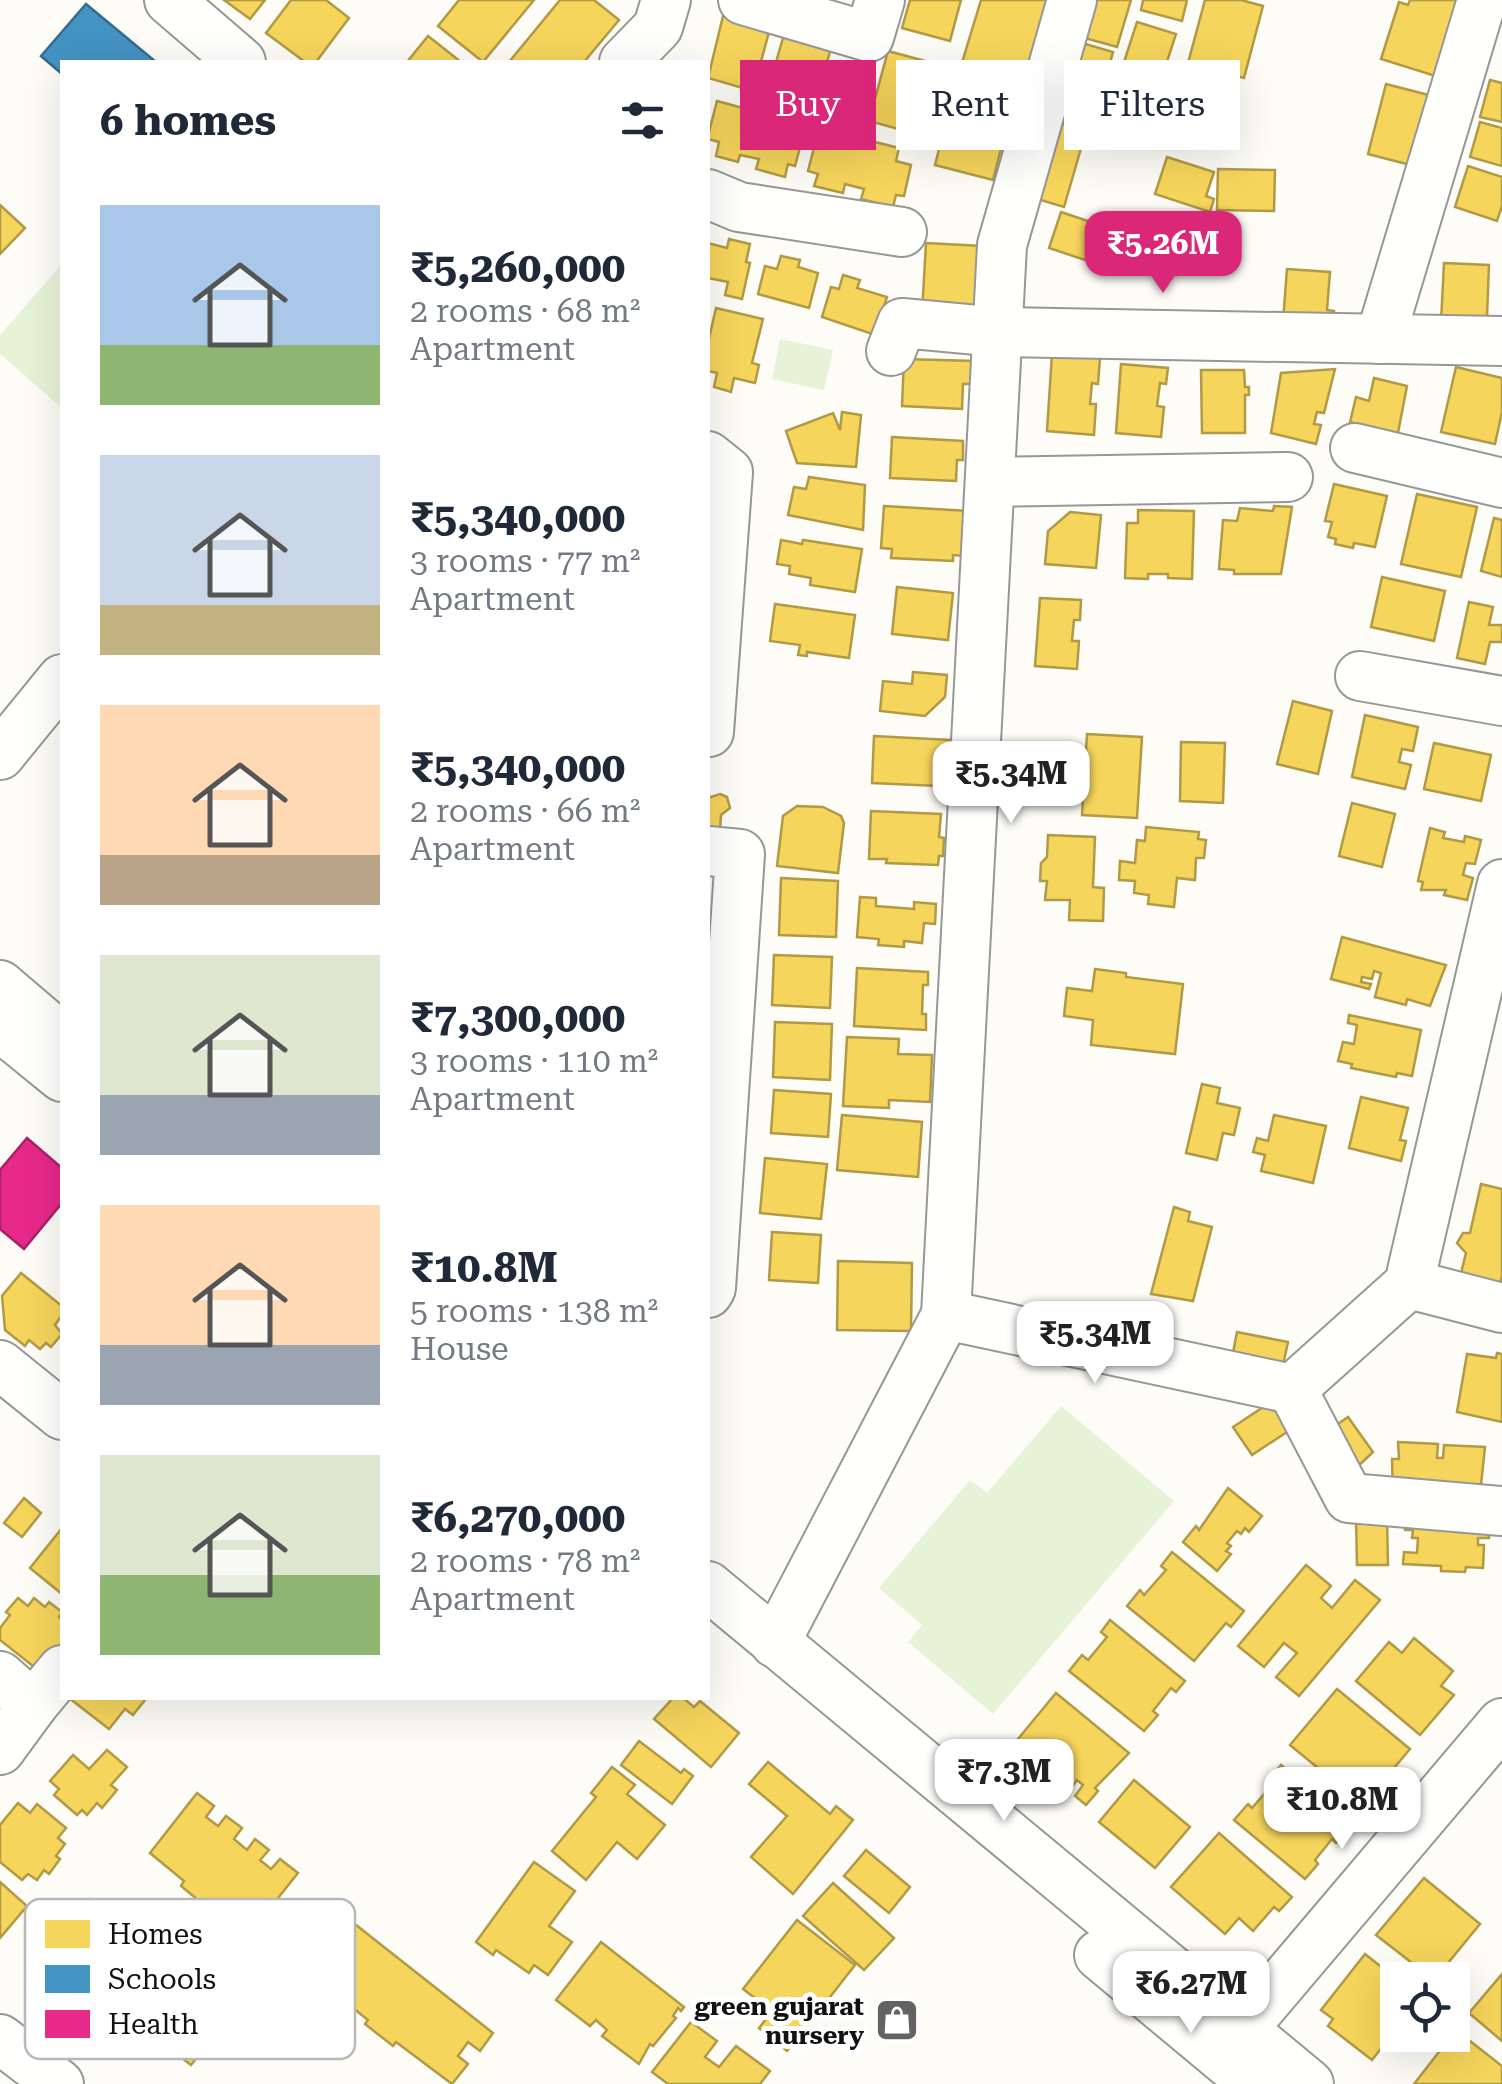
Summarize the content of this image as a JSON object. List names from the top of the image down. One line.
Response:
{"places":{"shop":["green gujarat nursery"]},"legend":["Homes","Schools","Health"],"page":{"chip":["Buy","Rent","Filters"],"heading":"6 homes","list":[{"name":"₹5,260,000","note":"2 rooms · 68 m² · Apartment"},{"name":"₹5,340,000","note":"3 rooms · 77 m² · Apartment"},{"name":"₹5,340,000","note":"2 rooms · 66 m² · Apartment"},{"name":"₹7,300,000","note":"3 rooms · 110 m² · Apartment"},{"name":"₹10.8M","note":"5 rooms · 138 m² · House"},{"name":"₹6,270,000","note":"2 rooms · 78 m² · Apartment"}],"price":["₹5.26M","₹5.34M","₹5.34M","₹7.3M","₹10.8M","₹6.27M"]}}
